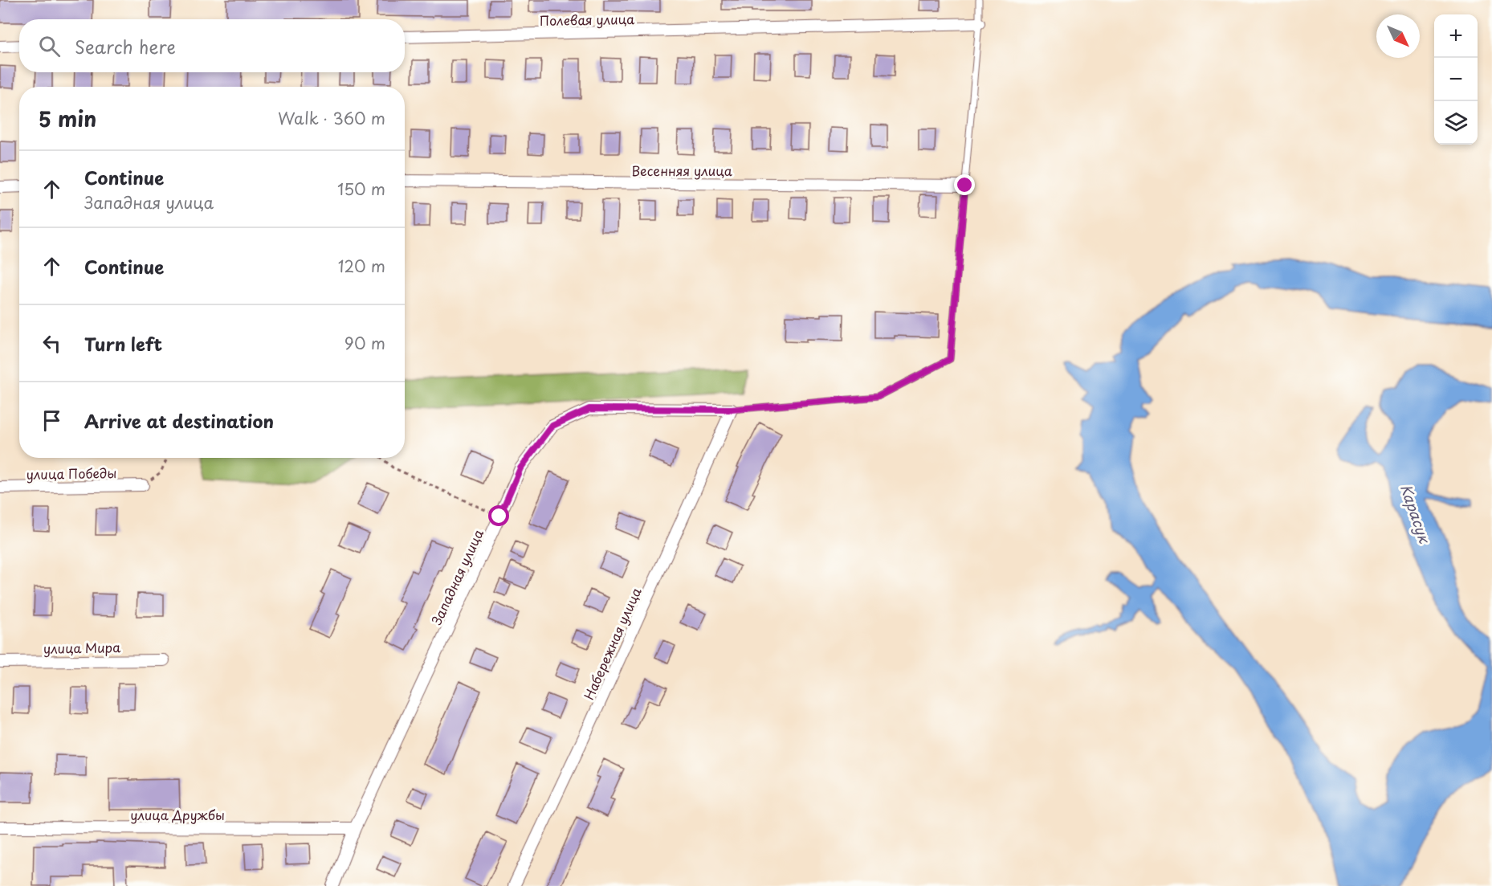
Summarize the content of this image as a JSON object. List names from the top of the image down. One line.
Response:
{"streets":{"street":["Полевая улица","Весенняя улица","улица Победы","Западная улица","Набережная улица","улица Мира","улица Дружбы"]},"crossings":[["Западная улица","Набережная улица"],["Западная улица","улица Дружбы"]],"water":["Карасук"],"north":"bottom right","page":{"map_buttons":["+","−"],"search":"Search here","heading":["5 min","Walk · 360 m"],"list":[["Continue","Западная улица","150 m"],["Continue","120 m"],["Turn left","90 m"],"Arrive at destination"]}}
